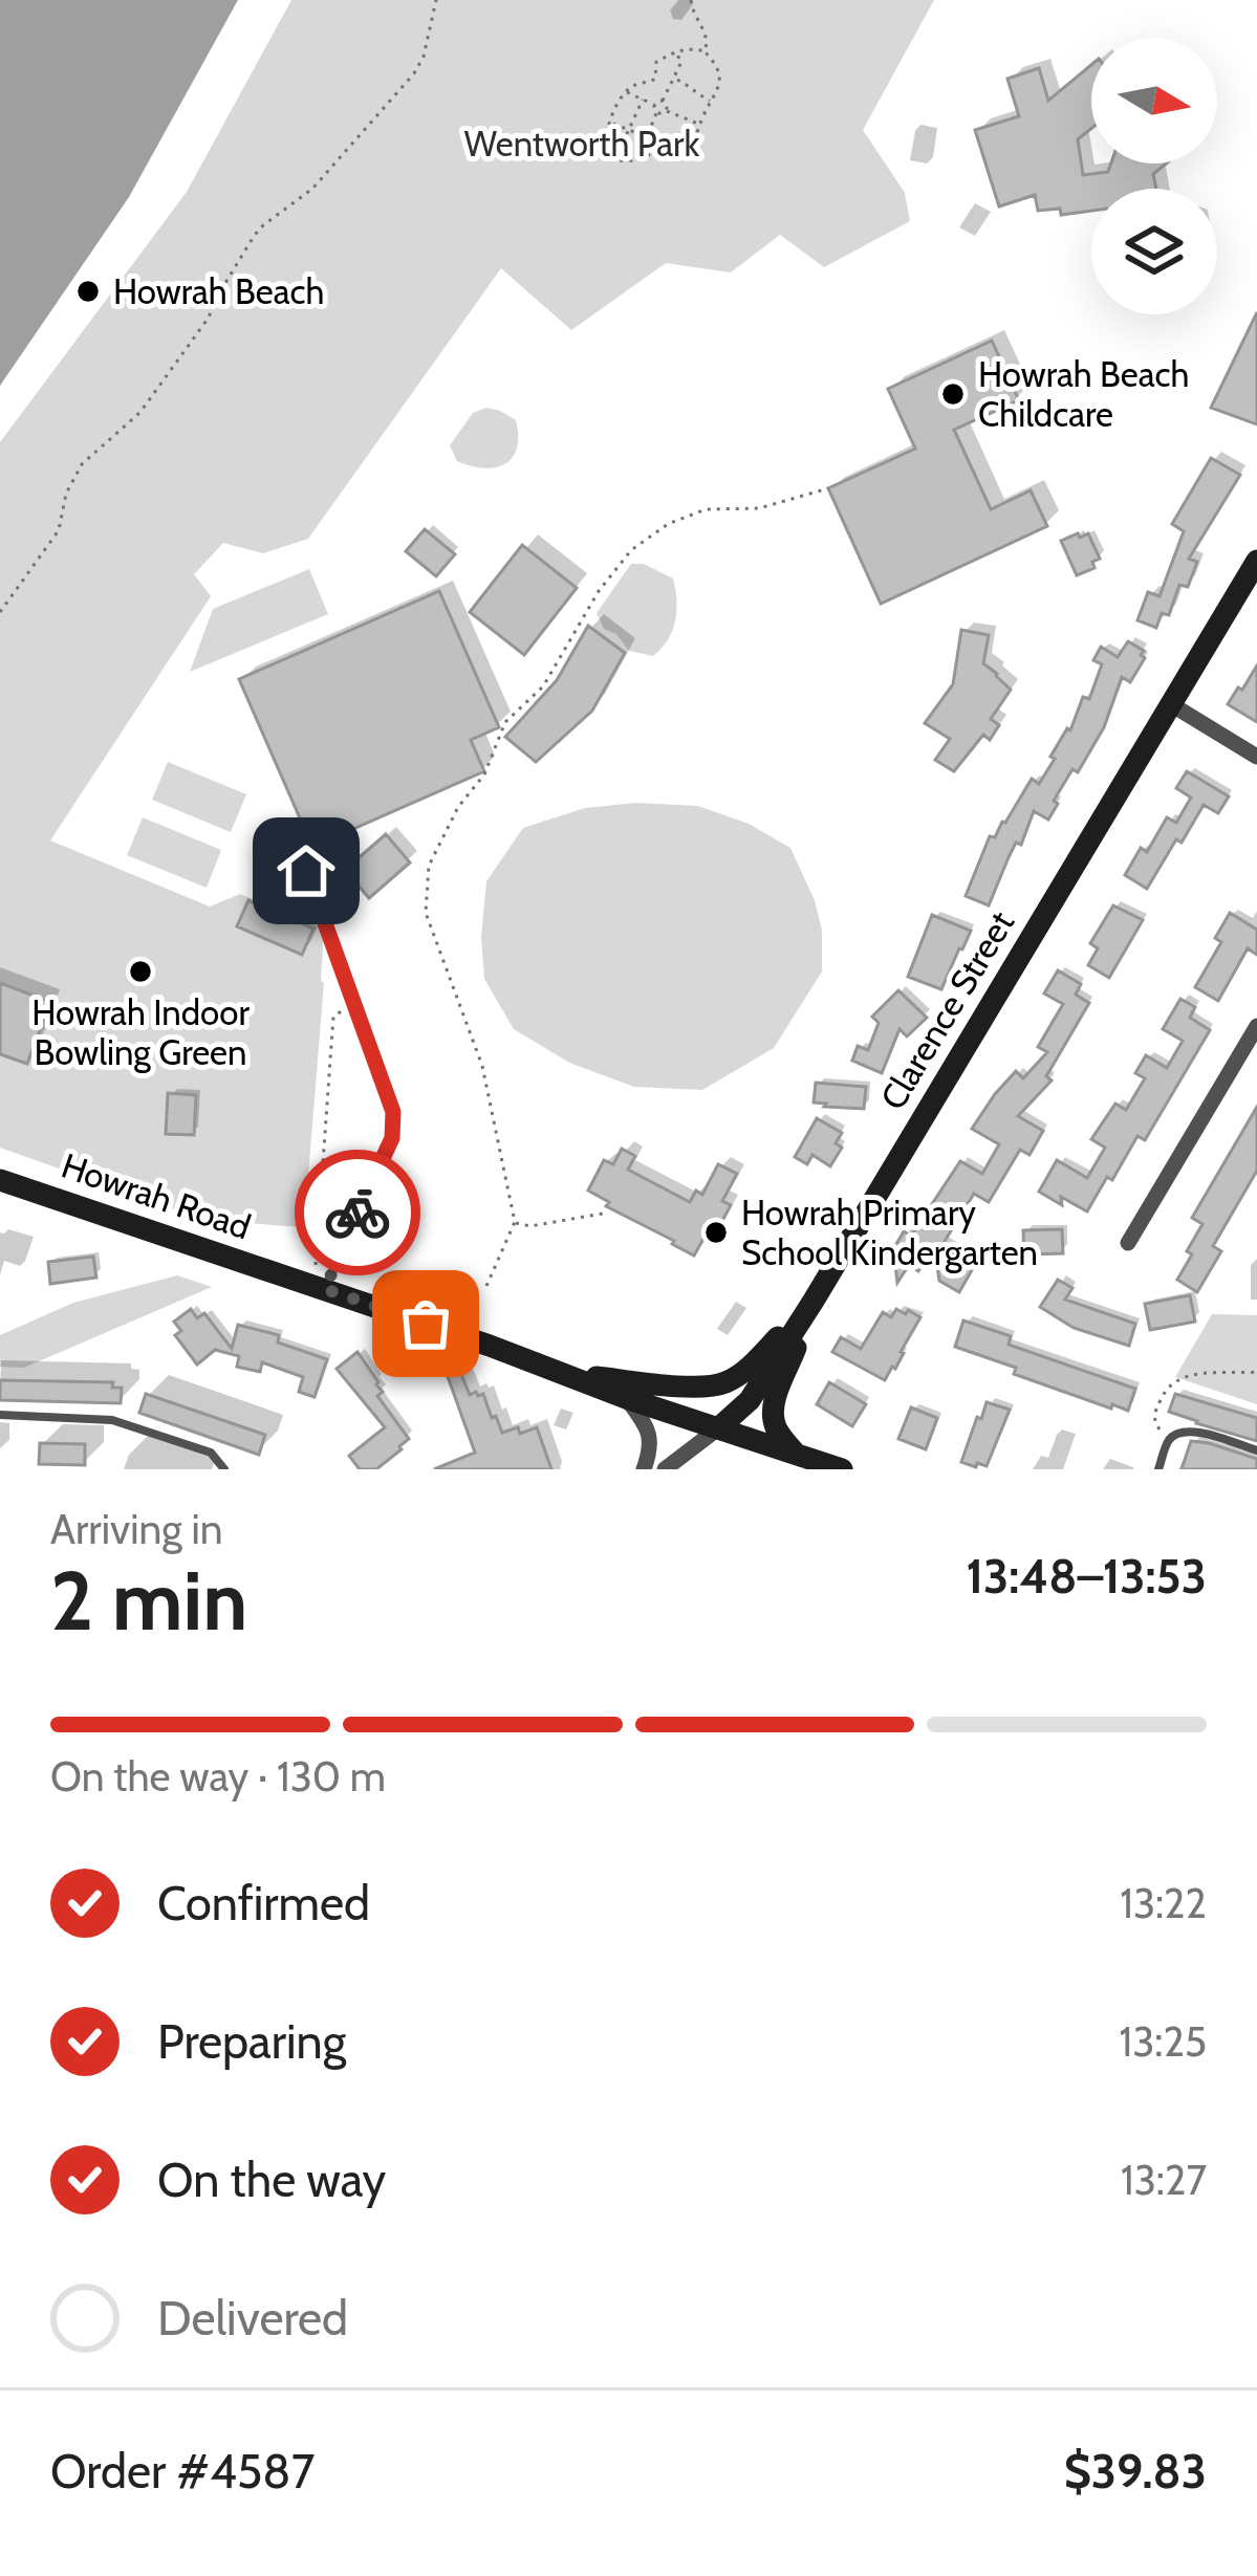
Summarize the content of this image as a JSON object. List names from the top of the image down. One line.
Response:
{"streets":{"main road":["Clarence Street","Howrah Road"]},"crossings":[["Clarence Street","Howrah Road"]],"parks":["Wentworth Park"],"places":["Howrah Beach","Howrah Beach Childcare","Howrah Indoor Bowling Green","Howrah Primary School Kindergarten"],"north":"right","page":{"heading":["2 min","Arriving in","13:48–13:53"],"panel":["Order #4587","$39.83"],"bar":"On the way · 130 m","list":[["Confirmed","13:22"],["Preparing","13:25"],["On the way","13:27"],"Delivered"]}}
